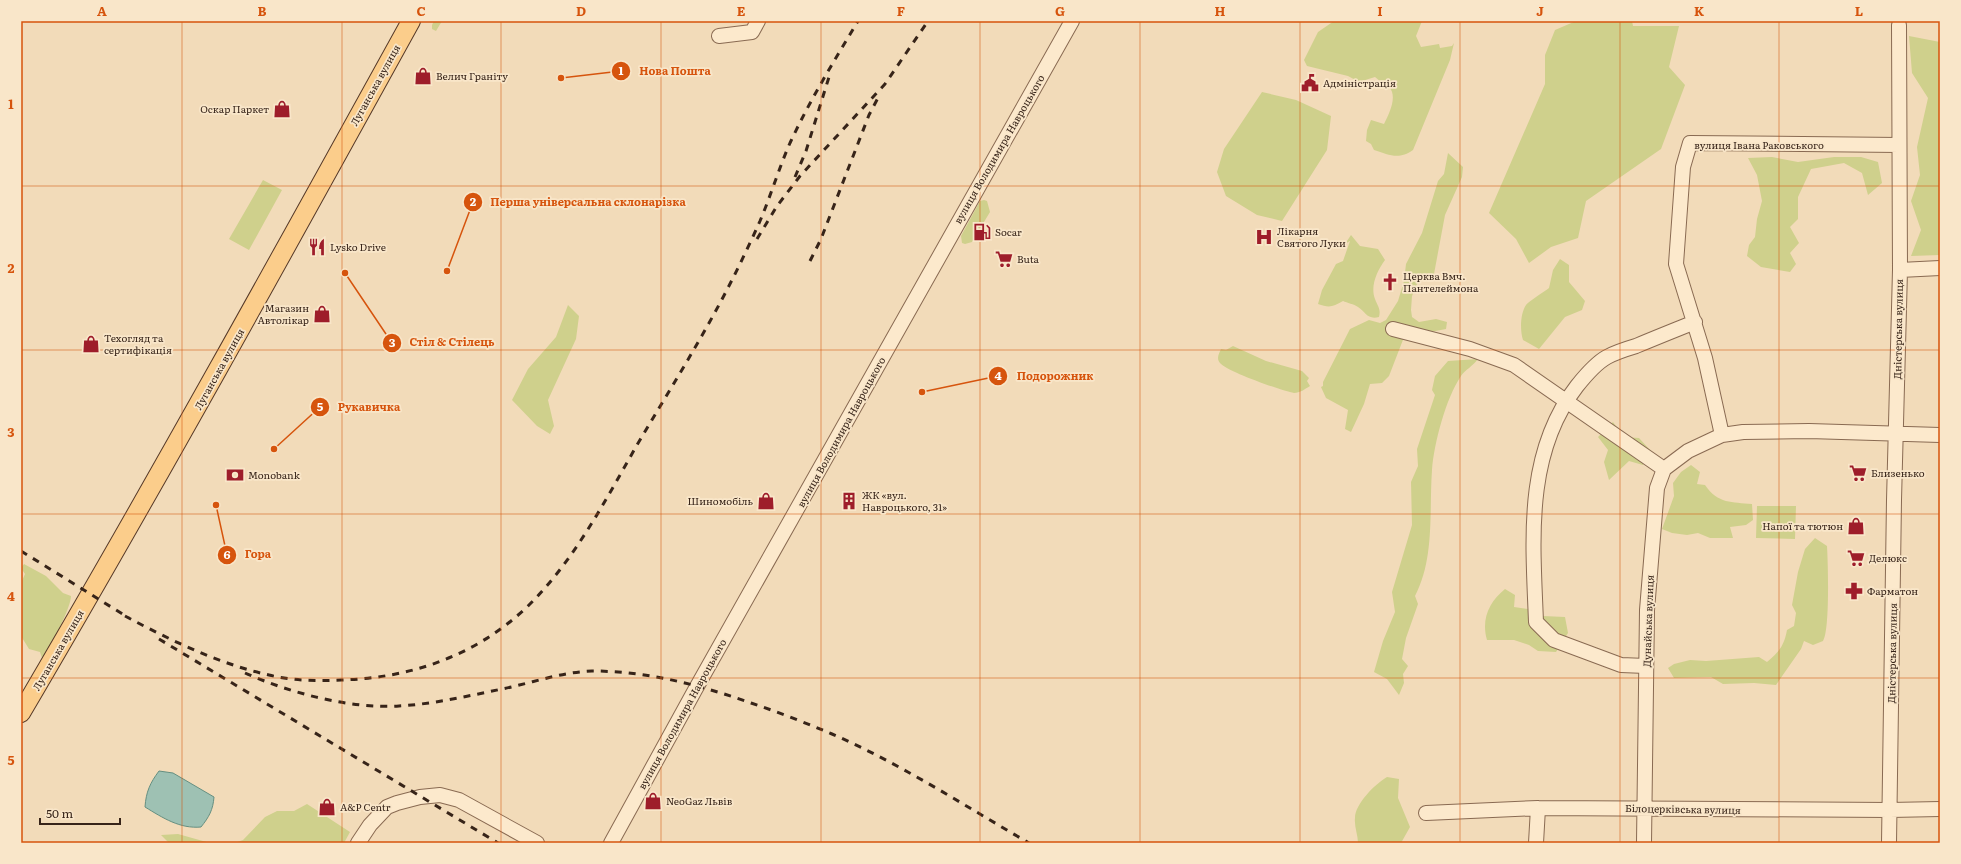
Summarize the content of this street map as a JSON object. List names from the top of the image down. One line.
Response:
{"streets":{"main road":["Луганська вулиця"],"street":["вулиця Івана Раковського","вулиця Володимира Навроцького","Дністерська вулиця","Дунайська вулиця","Білоцерківська вулиця"]},"crossings":[["вулиця Івана Раковського","Дністерська вулиця"],["Дністерська вулиця","Білоцерківська вулиця"],["Дунайська вулиця","Білоцерківська вулиця"]],"places":{"shop":["Велич Граніту","Оскар Паркет","Магазин Автолікар","Техогляд та сертифікація","Шиномобіль","Напої та тютюн","NeoGaz Львів","A&P Centr"],"other":["Нова Пошта","Перша універсальна склонарізка","Стіл & Стілець","Подорожник","Рукавичка","Гора"],"public building":["Адміністрація"],"fuel station":["Socar"],"hospital":["Лікарня Святого Луки"],"restaurant":["Lysko Drive"],"supermarket":["Buta","Близенько","Делюкс"],"church":["Церква Вмч. Пантелеймона"],"bank":["Monobank"],"building":["ЖК «вул. Навроцького, 31»"],"pharmacy":["Фарматон"]},"scale_bar":"50 m","grid":{"columns":["A","B","C","D","E","F","G","H","I","J","K","L"],"rows":["1","2","3","4","5"]}}
